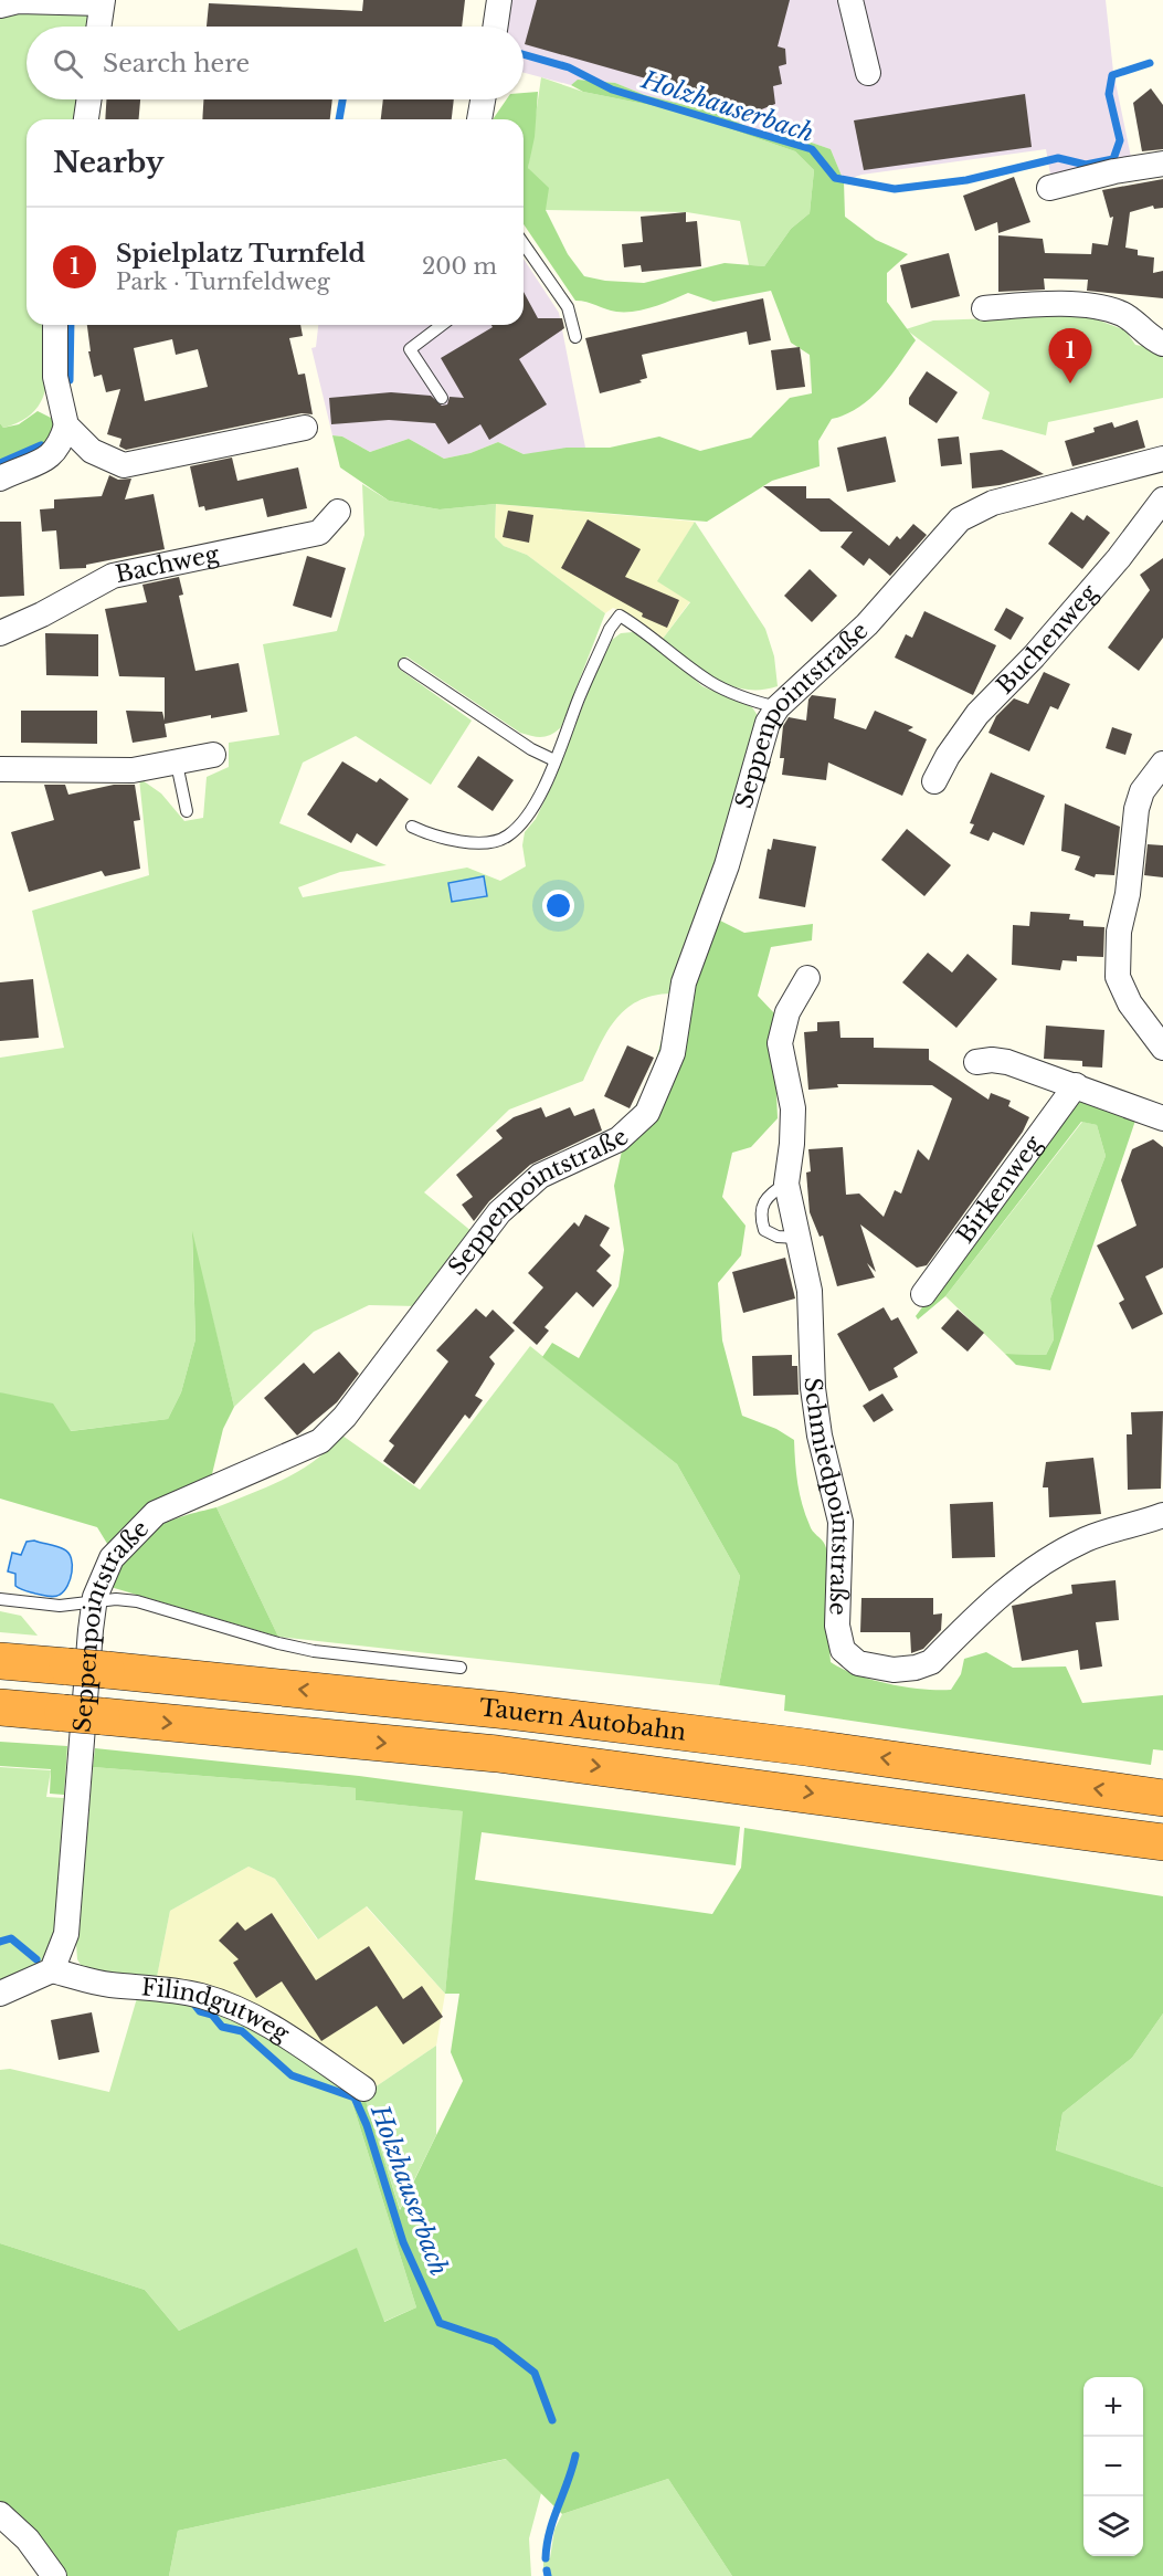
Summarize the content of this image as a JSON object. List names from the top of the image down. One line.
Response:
{"streets":{"highway":["Tauern Autobahn"],"street":["Bachweg","Buchenweg","Seppenpointstraße","Birkenweg","Schmiedpointstraße","Filindgutweg"]},"crossings":[["Seppenpointstraße","Filindgutweg"]],"water":["Holzhauserbach"],"page":{"search":"Search here","heading":"Nearby","list":[{"mark":"1","name":"Spielplatz Turnfeld","note":"Park · Turnfeldweg","value":"200 m"}],"pins":"1","map_buttons":["+","−"]}}
